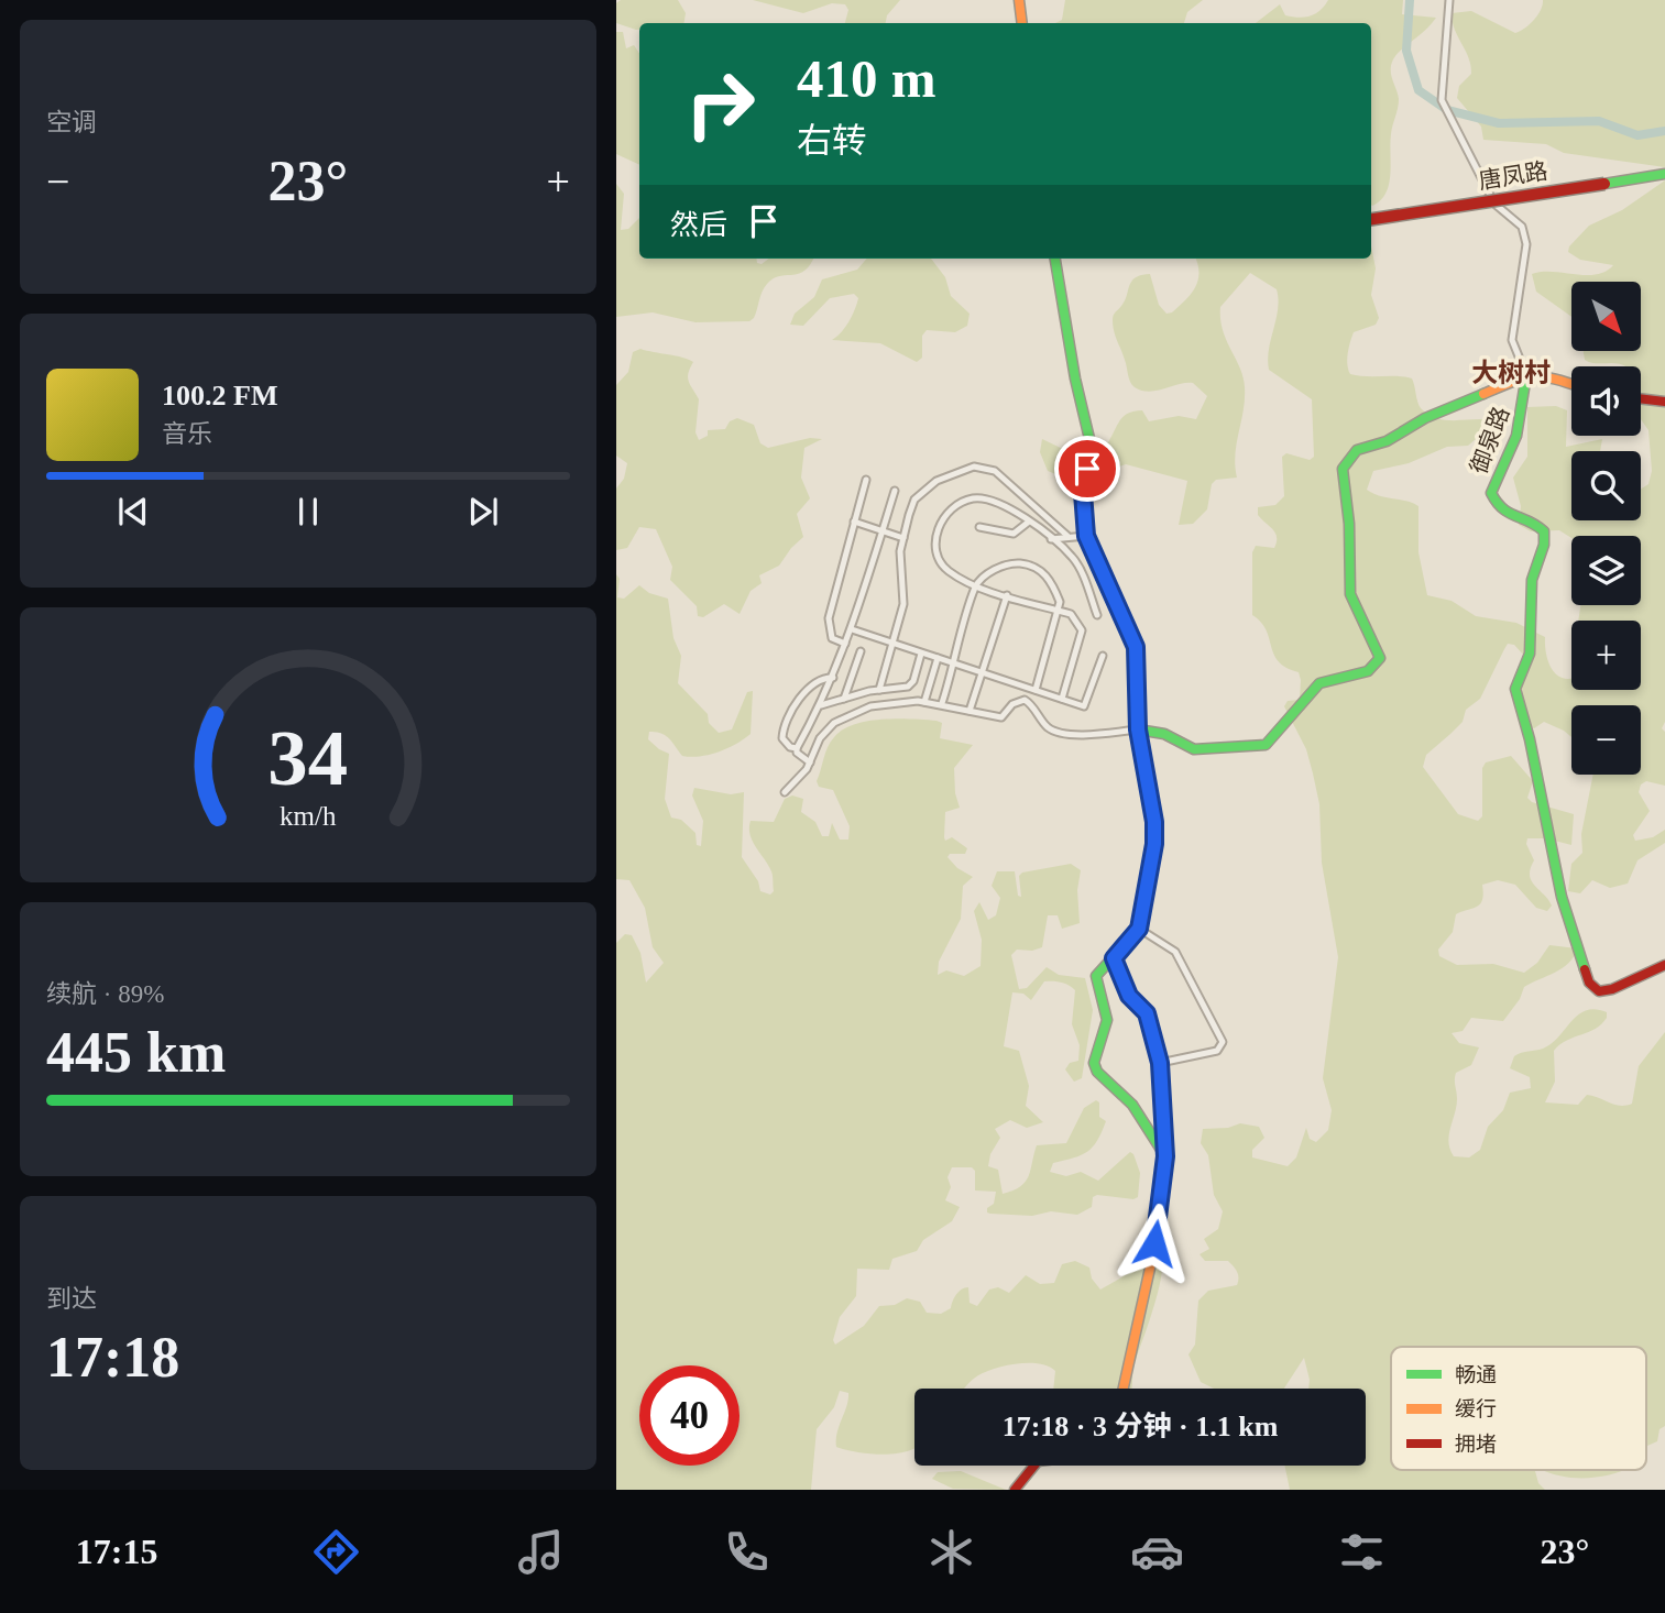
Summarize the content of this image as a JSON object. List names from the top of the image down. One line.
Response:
{"streets":{"main road":["唐凤路","御泉路"]},"districts":["大树村"],"legend":["畅通","缓行","拥堵"],"north":"bottom right","page":{"tile":["空调",["续航 · 89%","445 km"],["到达","17:18"]],"turn":["410 m","右转"],"heat":["−","23°","+"],"then":"然后","map_buttons":["+","−"],"song":["100.2 FM","音乐"],"limit":"40","trip":"17:18 · 3 分钟 · 1.1 km","tabs":["17:15","23°"],"gauge":["34","km/h"]}}
